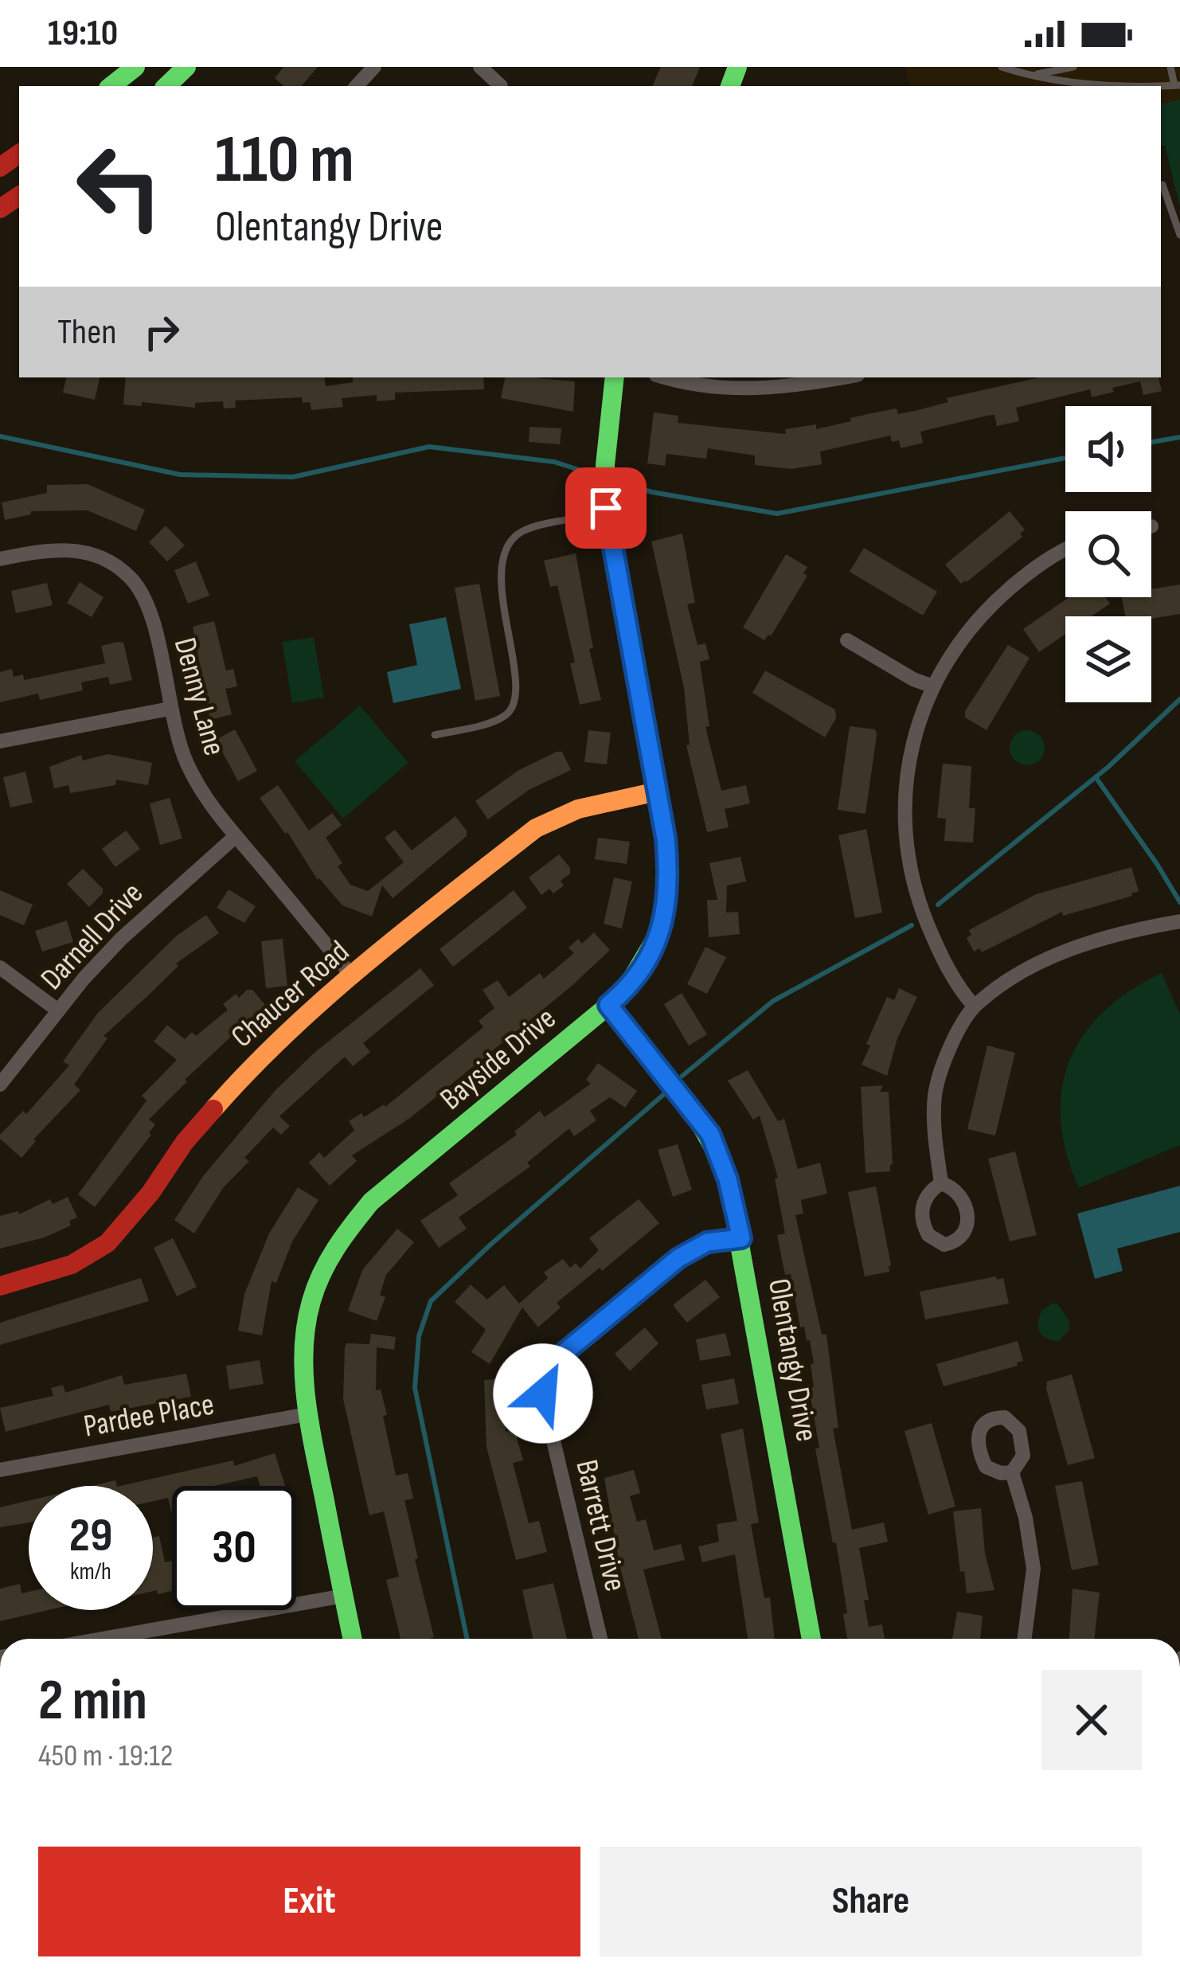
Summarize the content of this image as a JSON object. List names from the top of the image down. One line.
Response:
{"streets":{"street":["Denny Lane","Darnell Drive","Chaucer Road","Bayside Drive","Olentangy Drive","Pardee Place","Barrett Drive"]},"crossings":[["Denny Lane","Darnell Drive"],["Denny Lane","Chaucer Road"],["Chaucer Road","Bayside Drive"],["Bayside Drive","Olentangy Drive"],["Bayside Drive","Pardee Place"],["Olentangy Drive","Barrett Drive"]],"page":{"status":"19:10","turn":["110 m","Olentangy Drive"],"then":"Then","speed":"29 km/h","limit":"30","heading":["2 min","450 m · 19:12"],"buttons":["Exit","Share"]}}
